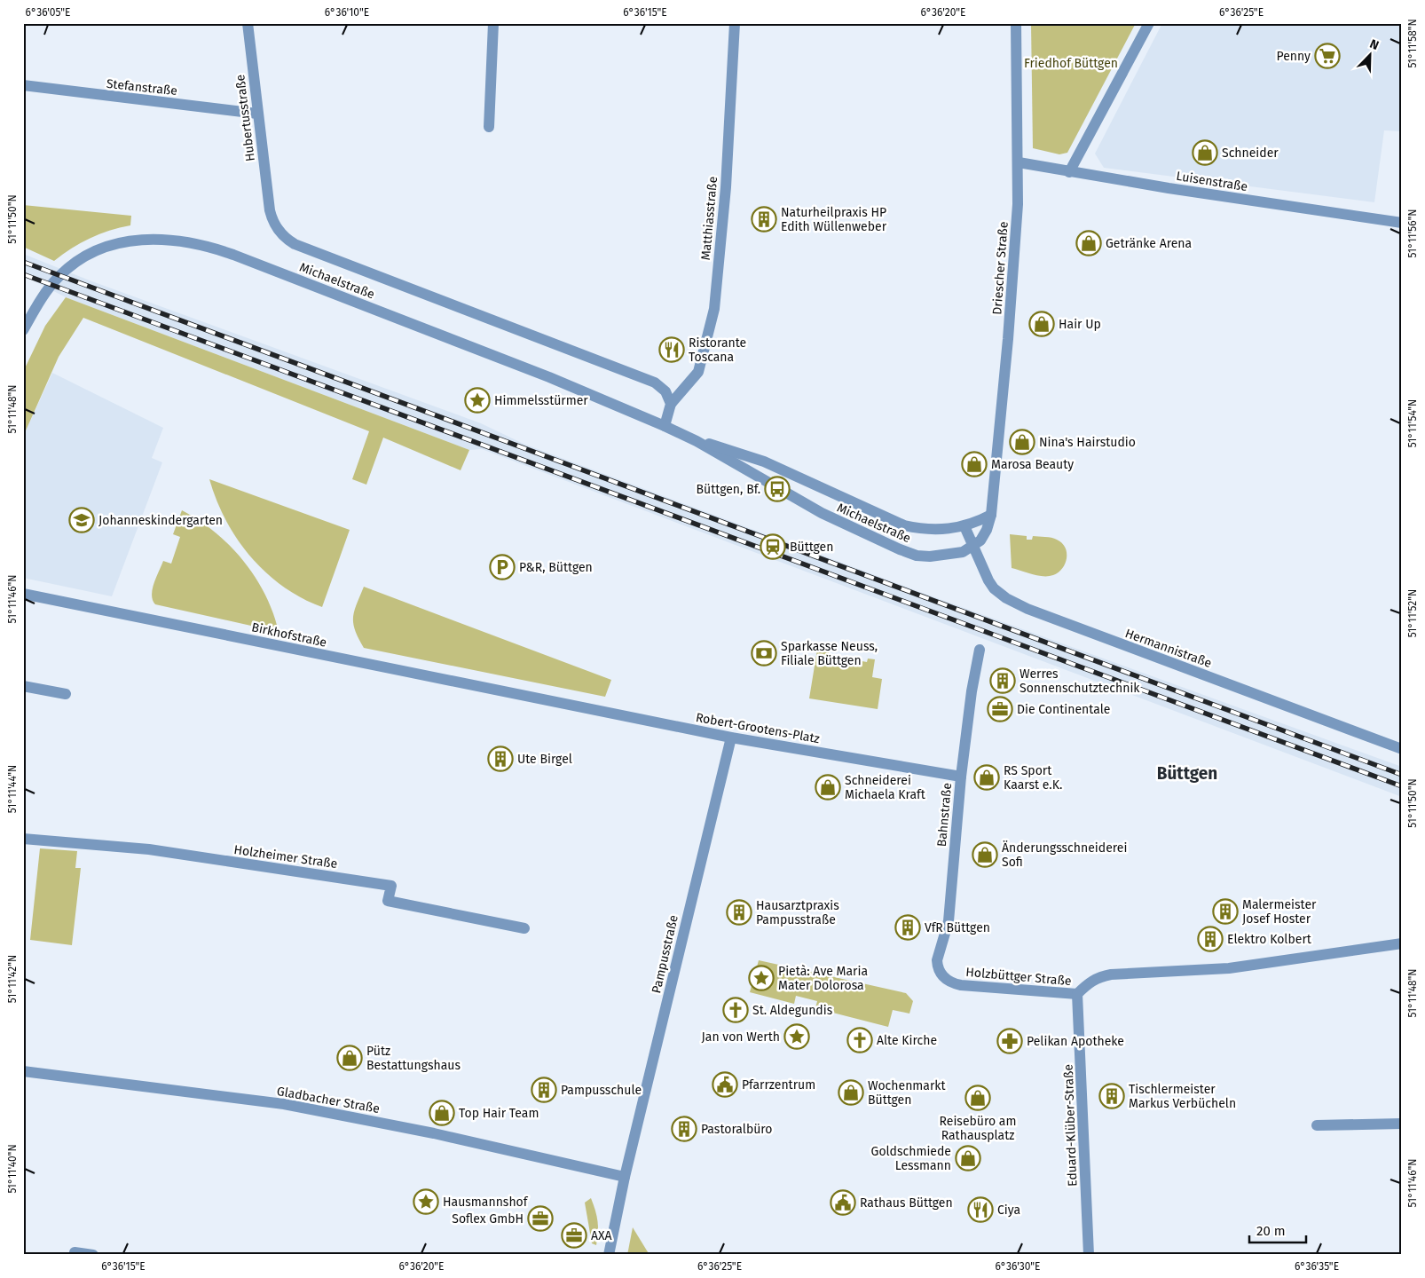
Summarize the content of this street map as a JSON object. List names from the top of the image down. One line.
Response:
{"streets":{"street":["Stefanstraße","Hubertusstraße","Luisenstraße","Matthiasstraße","Driescher Straße","Michaelstraße","Birkhofstraße","Hermannistraße","Robert-Grootens-Platz","Bahnstraße","Holzheimer Straße","Pampusstraße","Holzbüttger Straße","Gladbacher Straße","Eduard-Klüber-Straße"]},"crossings":[["Stefanstraße","Hubertusstraße"],["Hubertusstraße","Michaelstraße"],["Luisenstraße","Driescher Straße"],["Matthiasstraße","Michaelstraße"],["Driescher Straße","Michaelstraße"],["Michaelstraße","Hermannistraße"],["Birkhofstraße","Robert-Grootens-Platz"],["Robert-Grootens-Platz","Bahnstraße"],["Robert-Grootens-Platz","Pampusstraße"],["Bahnstraße","Holzbüttger Straße"],["Pampusstraße","Gladbacher Straße"],["Holzbüttger Straße","Eduard-Klüber-Straße"]],"districts":["Büttgen"],"parks":["Friedhof Büttgen"],"places":{"supermarket":["Penny"],"shop":["Schneider","Getränke Arena","Hair Up","Nina's Hairstudio","Marosa Beauty","RS Sport Kaarst e.K.","Schneiderei Michaela Kraft","Änderungsschneiderei Sofi","Pütz Bestattungshaus","Wochenmarkt Büttgen","Reisebüro am Rathausplatz","Top Hair Team","Goldschmiede Lessmann"],"building":["Naturheilpraxis HP Edith Wüllenweber","Werres Sonnenschutztechnik","Ute Birgel","Malermeister Josef Hoster","Hausarztpraxis Pampusstraße","VfR Büttgen","Elektro Kolbert","Pampusschule","Tischlermeister Markus Verbücheln","Pastoralbüro"],"restaurant":["Ristorante Toscana","Ciya"],"place":["Himmelsstürmer","Pietà: Ave Maria Mater Dolorosa","Jan von Werth","Hausmannshof"],"bus stop":["Büttgen, Bf."],"school or university":["Johanneskindergarten"],"station":["Büttgen"],"parking":["P&R, Büttgen"],"bank":["Sparkasse Neuss, Filiale Büttgen"],"office":["Die Continentale","Soflex GmbH","AXA"],"church":["St. Aldegundis","Alte Kirche"],"pharmacy":["Pelikan Apotheke"],"public building":["Pfarrzentrum","Rathaus Büttgen"]},"scale_bar":"20 m","north":"top right","coordinates":["6°36'05\"E","6°36'10\"E","6°36'15\"E","6°36'20\"E","6°36'25\"E","51°11'58\"N","51°11'50\"N","51°11'56\"N","51°11'48\"N","51°11'54\"N","51°11'46\"N","51°11'52\"N","51°11'44\"N","51°11'42\"N","51°11'40\"N","6°36'30\"E","6°36'35\"E"]}
